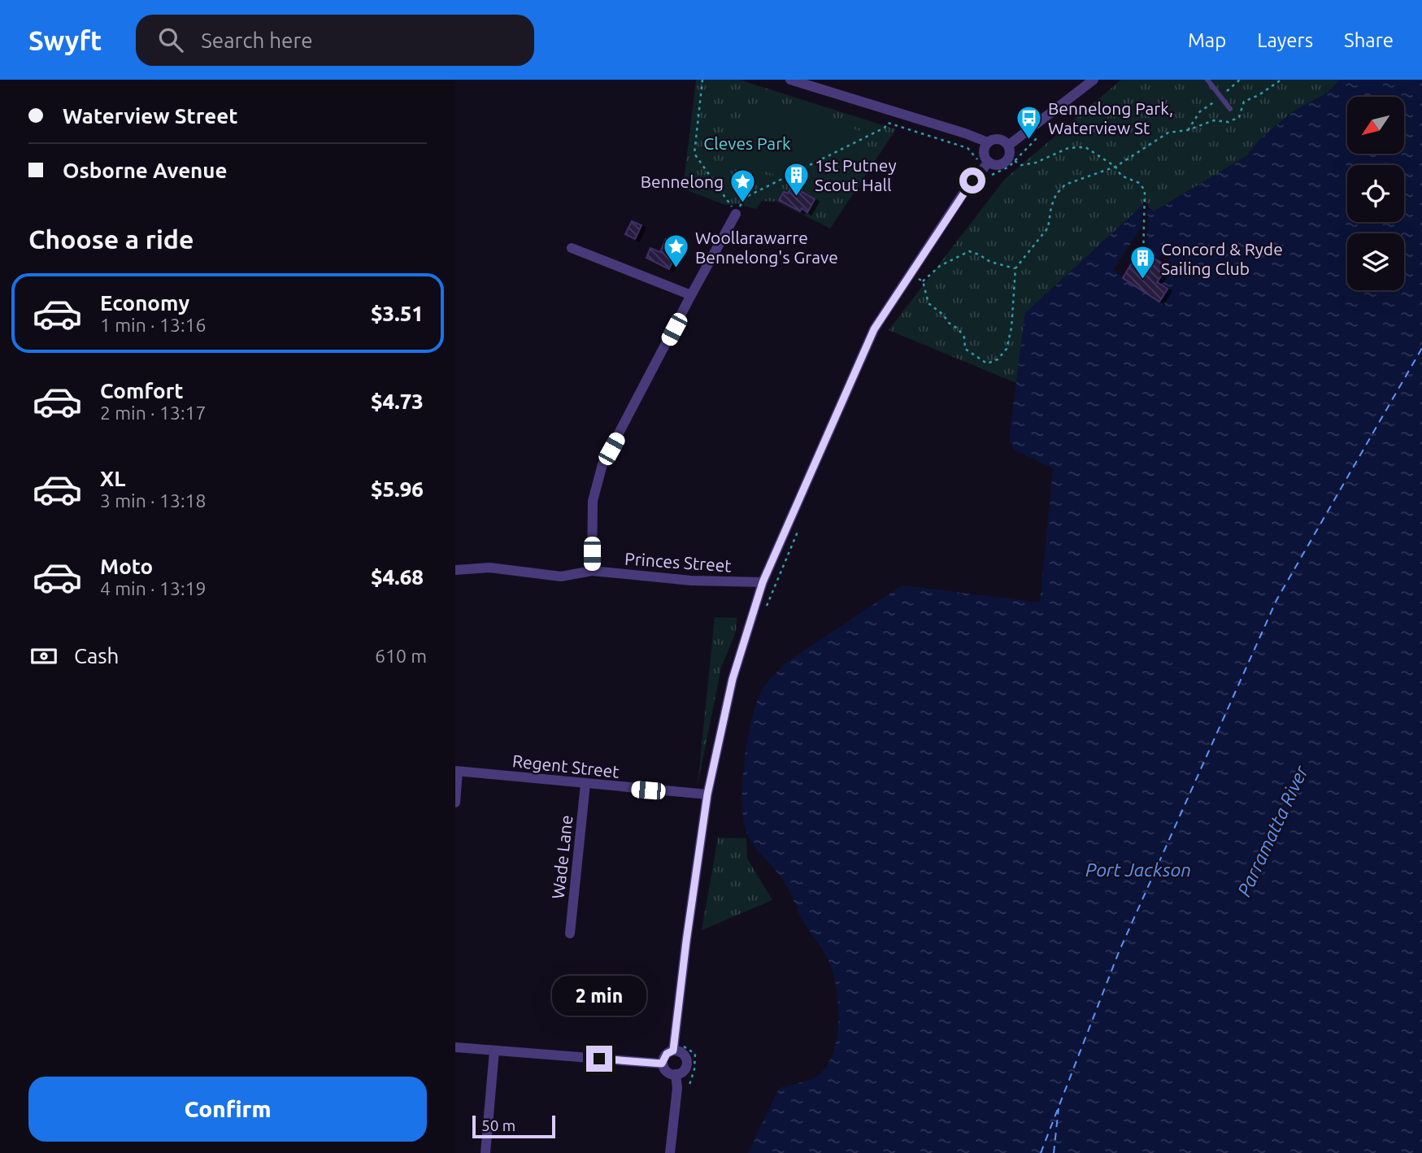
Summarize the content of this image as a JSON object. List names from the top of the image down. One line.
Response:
{"streets":{"street":["Princes Street","Regent Street","Wade Lane"]},"crossings":[["Regent Street","Wade Lane"]],"water":["Parramatta River","Port Jackson"],"parks":["Cleves Park"],"places":{"bus stop":["Bennelong Park, Waterview St"],"building":["1st Putney Scout Hall","Concord & Ryde Sailing Club"],"place":["Bennelong","Woollarawarre Bennelong's Grave"]},"scale_bar":"50 m","north":"bottom left","page":{"header":"Swyft","search":"Search here","nav":["Map","Layers","Share"],"banner":["Waterview Street","Osborne Avenue"],"heading":"Choose a ride","list":[{"name":"Economy","note":"1 min · 13:16","value":"$3.51"},{"name":"Comfort","note":"2 min · 13:17","value":"$4.73"},{"name":"XL","note":"3 min · 13:18","value":"$5.96"},{"name":"Moto","note":"4 min · 13:19","value":"$4.68"}],"pay":["Cash","610 m"],"bubble":"2 min","buttons":"Confirm","scale":"50 m"}}
